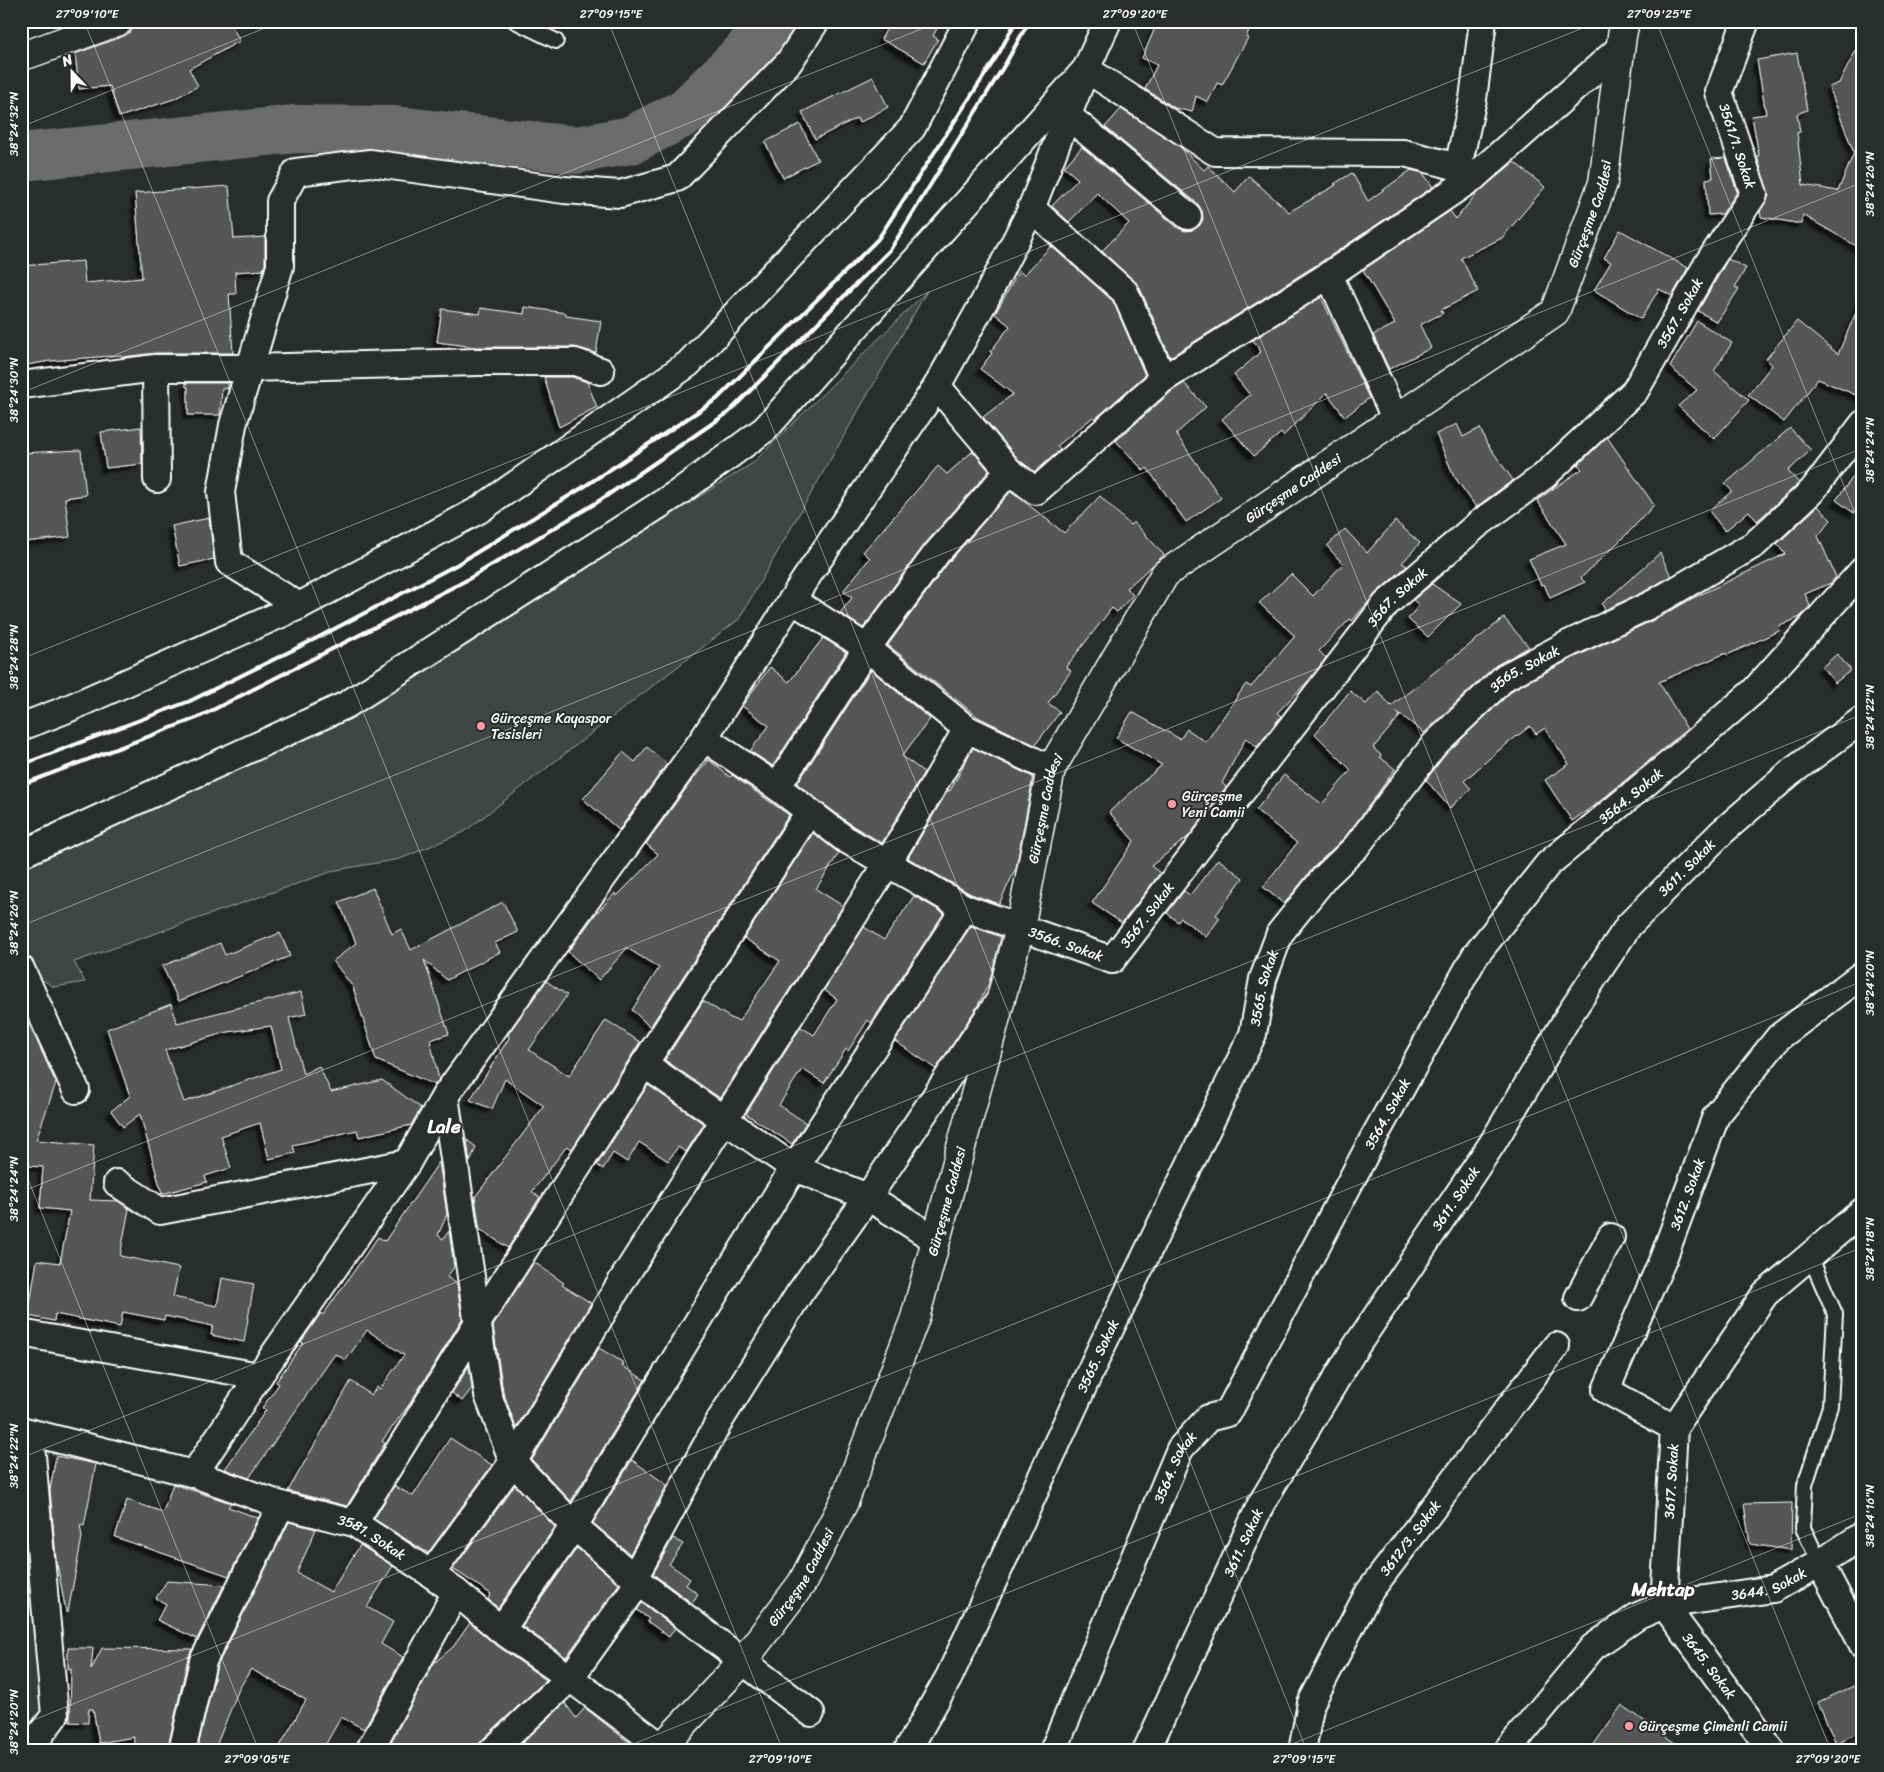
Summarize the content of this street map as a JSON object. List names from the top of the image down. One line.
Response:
{"streets":{"main road":["Gürçeşme Caddesi"],"street":["3561/1. Sokak","3567. Sokak","3565. Sokak","3564. Sokak","3611. Sokak","3566. Sokak","3612. Sokak","3617. Sokak","3581. Sokak","3612/3. Sokak","3644. Sokak","3645. Sokak"]},"crossings":[["3561/1. Sokak","3567. Sokak"],["Gürçeşme Caddesi","3566. Sokak"],["Gürçeşme Caddesi","3581. Sokak"],["3567. Sokak","3566. Sokak"],["3612. Sokak","3617. Sokak"],["3617. Sokak","3644. Sokak"],["3617. Sokak","3645. Sokak"],["3644. Sokak","3645. Sokak"]],"districts":["Lale","Mehtap"],"places":["Gürçeşme Kayaspor Tesisleri","Gürçeşme Yeni Camii","Gürçeşme Çimenli Camii"],"north":"top","coordinates":["27°09'10\"E","27°09'15\"E","27°09'20\"E","27°09'25\"E","38°24'32\"N","38°24'26\"N","38°24'30\"N","38°24'24\"N","38°24'28\"N","38°24'22\"N","38°24'20\"N","38°24'18\"N","38°24'16\"N","27°09'05\"E"]}
